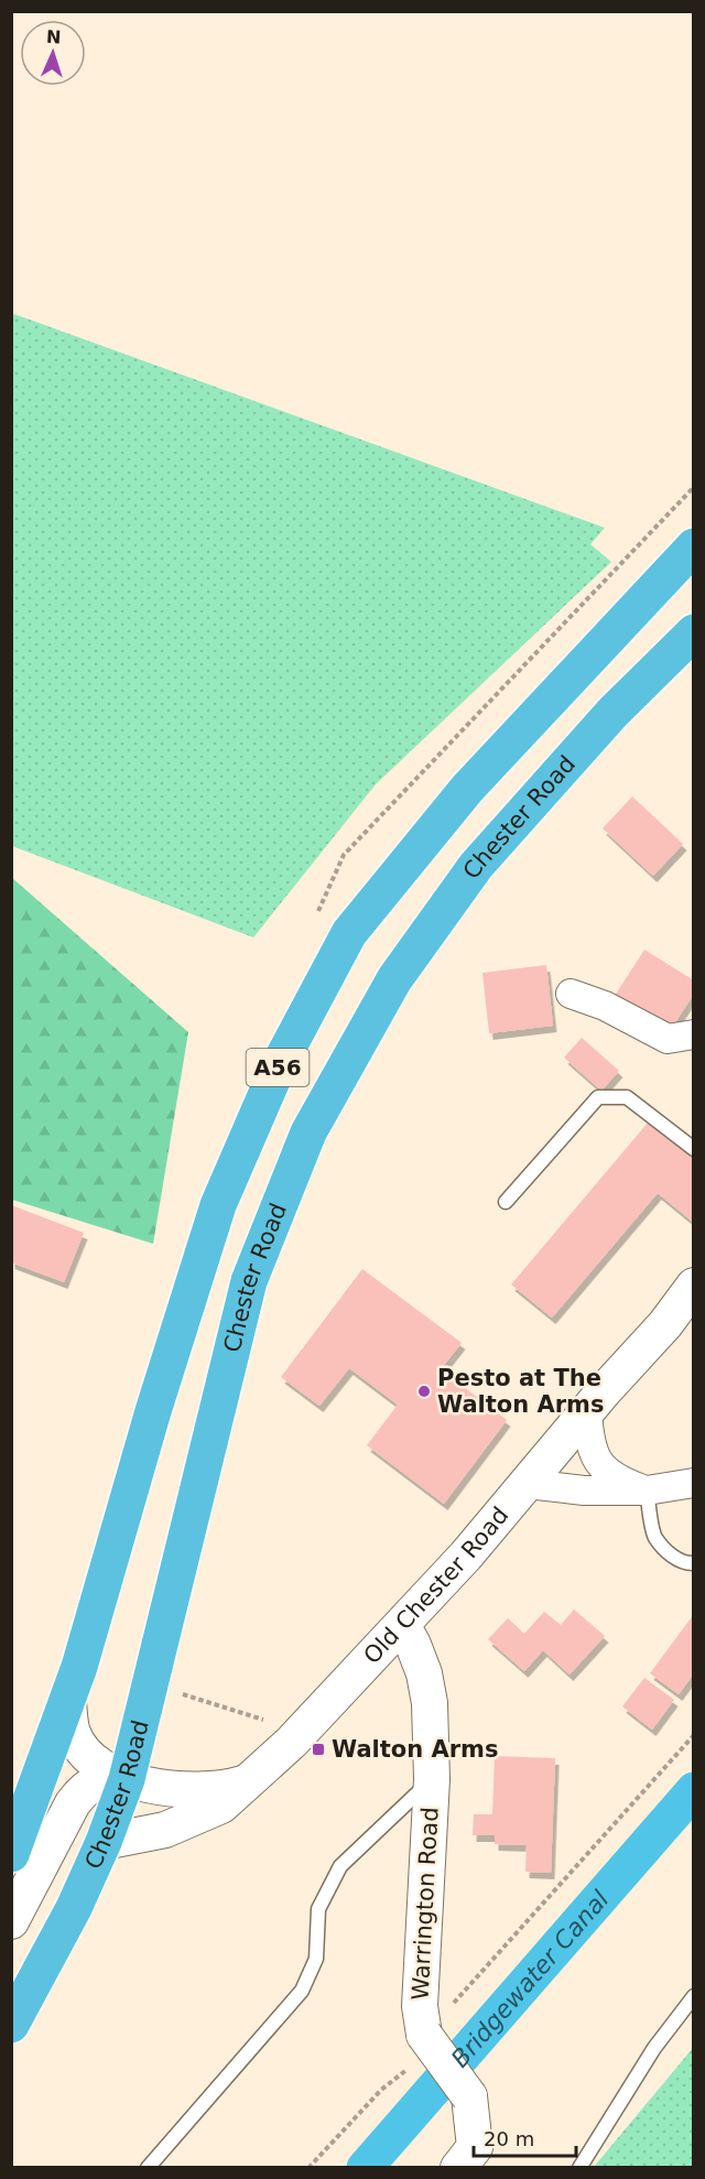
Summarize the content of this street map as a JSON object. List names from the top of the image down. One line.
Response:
{"streets":{"highway":["Chester Road","A56"],"street":["Old Chester Road","Warrington Road"]},"crossings":[["Chester Road","A56"],["Chester Road","Old Chester Road"],["Old Chester Road","Warrington Road"]],"water":["Bridgewater Canal"],"places":{"other":["Pesto at The Walton Arms"],"transit":["Walton Arms"]},"scale_bar":"20 m","north":"top"}
